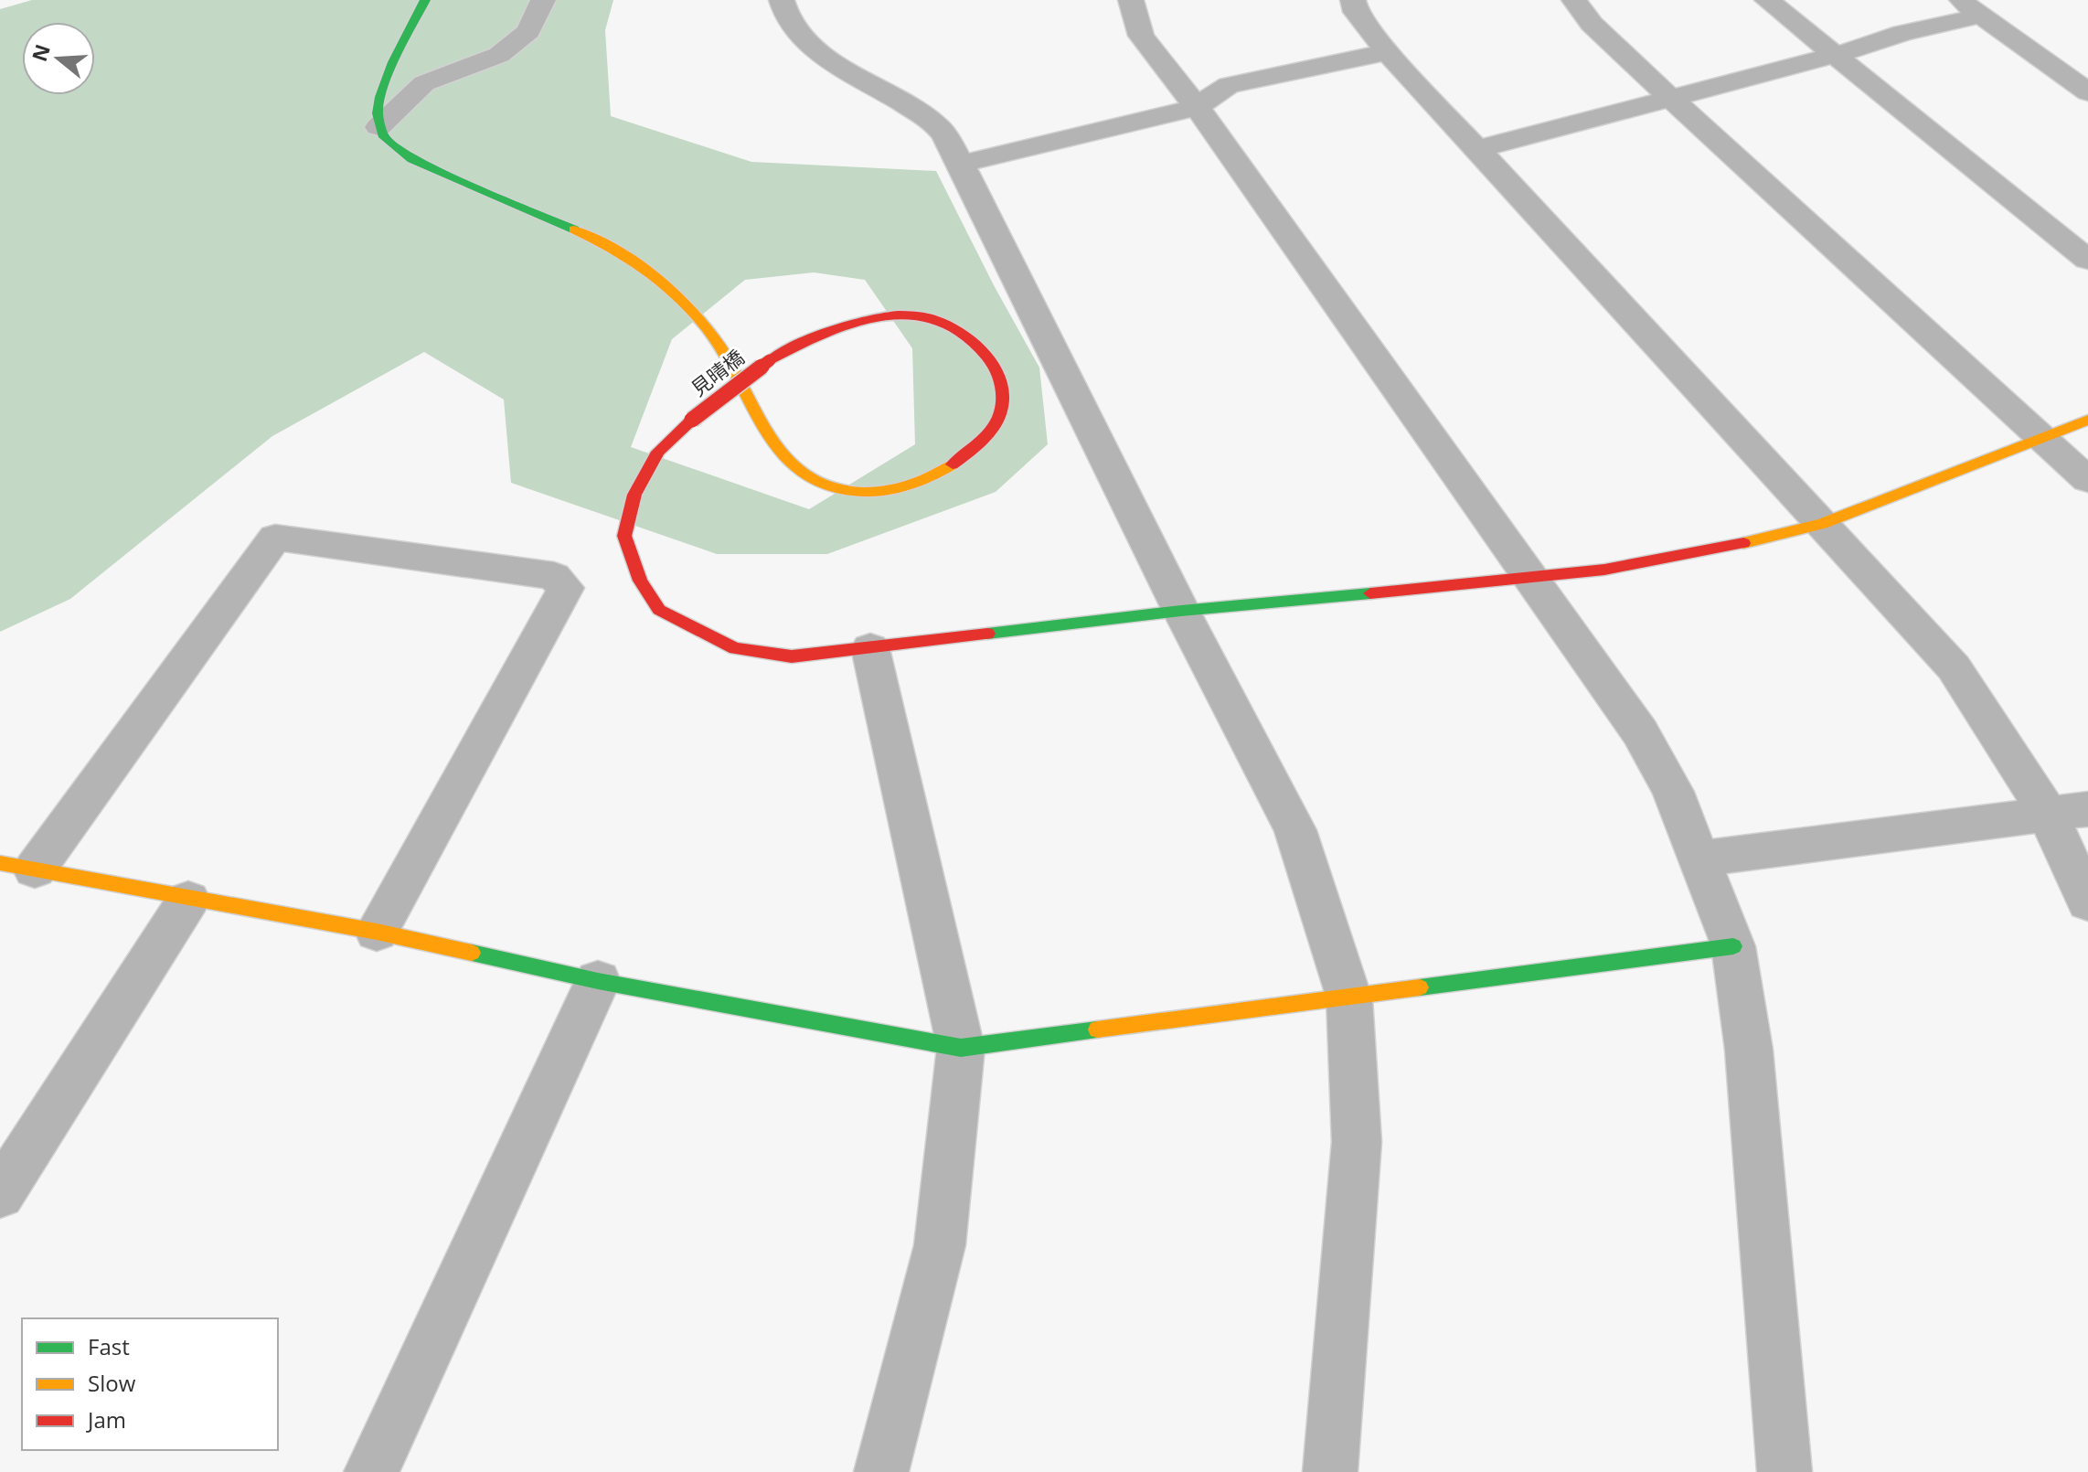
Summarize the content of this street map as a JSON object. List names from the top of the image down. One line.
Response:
{"streets":{"street":["見晴橋"]},"legend":["Fast","Slow","Jam"],"north":"left"}
